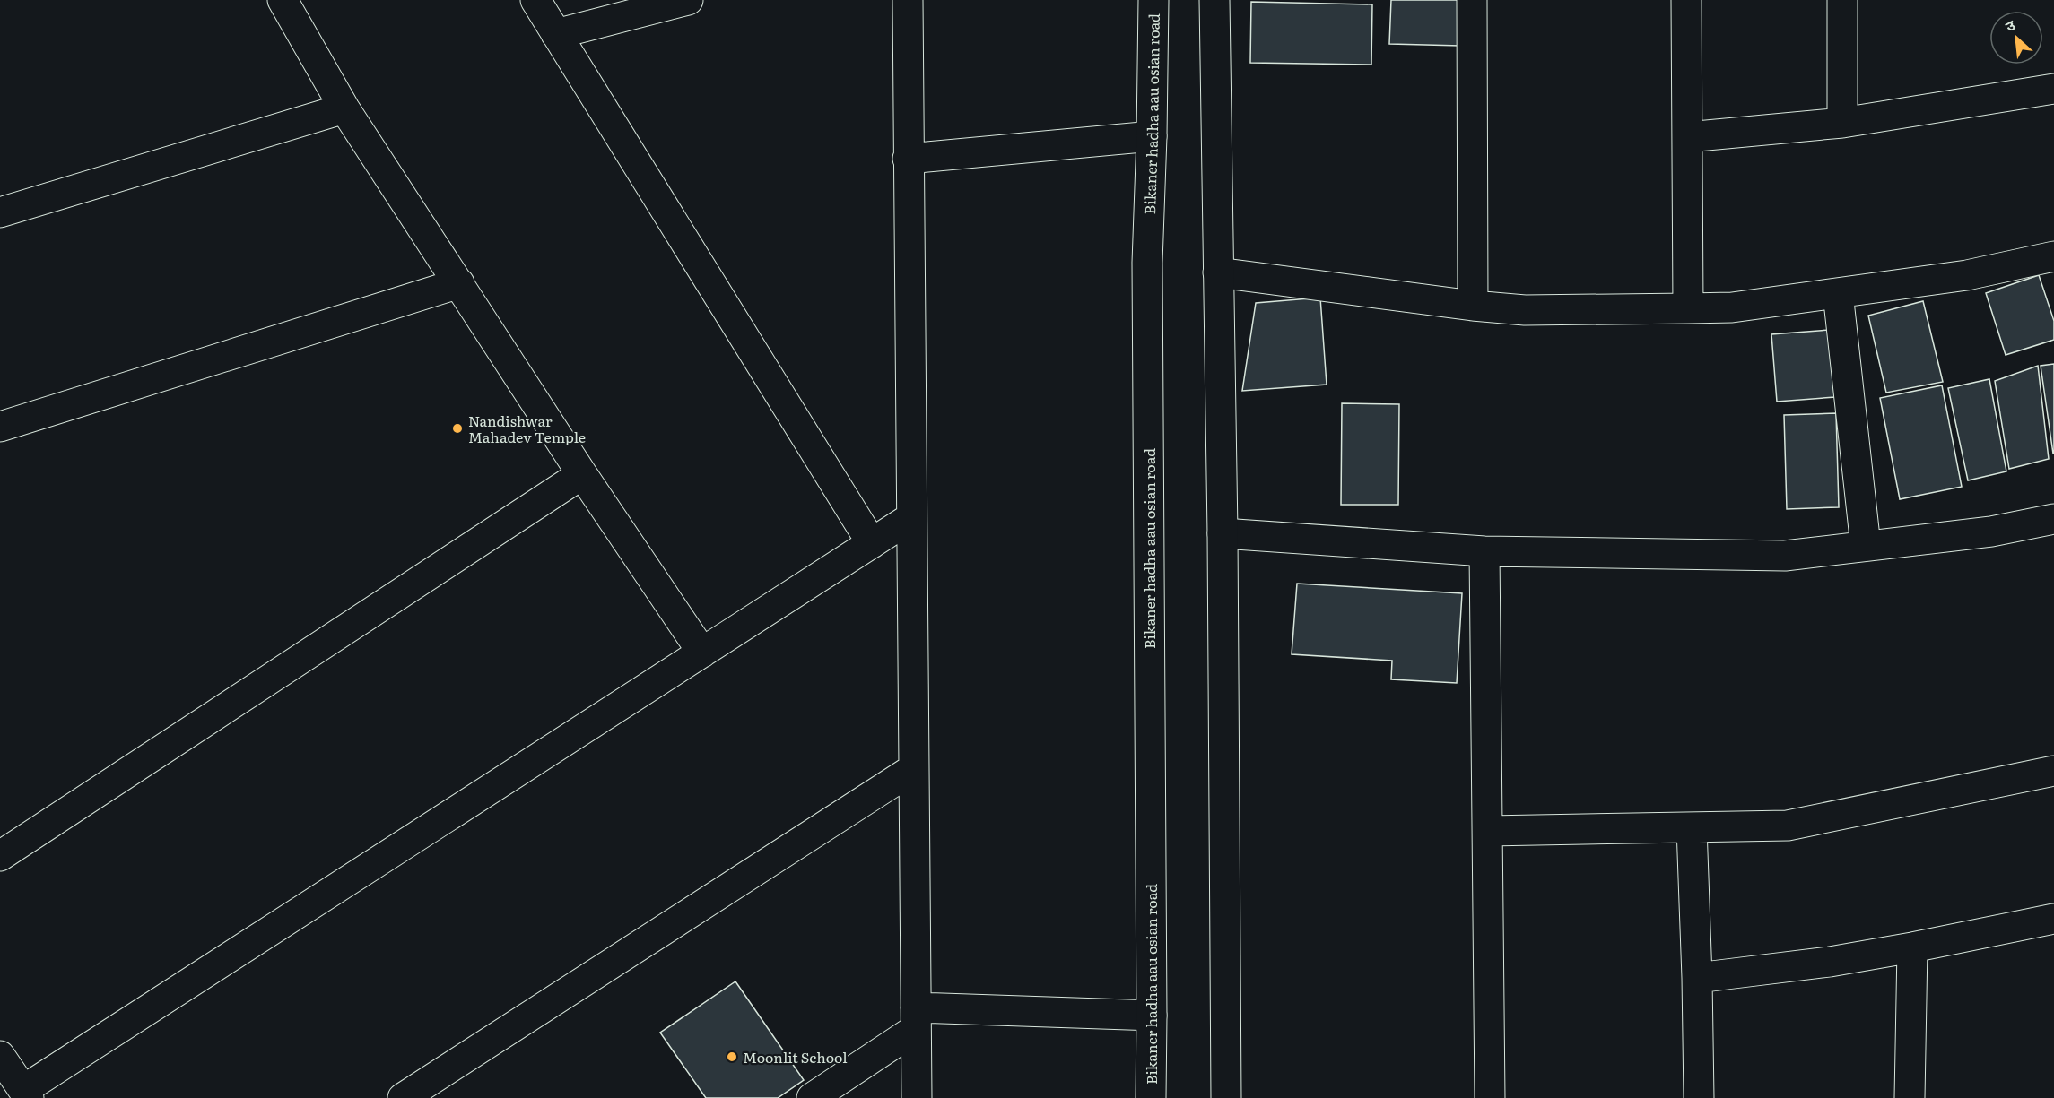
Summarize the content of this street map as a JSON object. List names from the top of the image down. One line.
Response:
{"streets":{"street":["Bikaner hadha aau osian road"]},"places":["Nandishwar Mahadev Temple","Moonlit School"],"north":"top left"}
